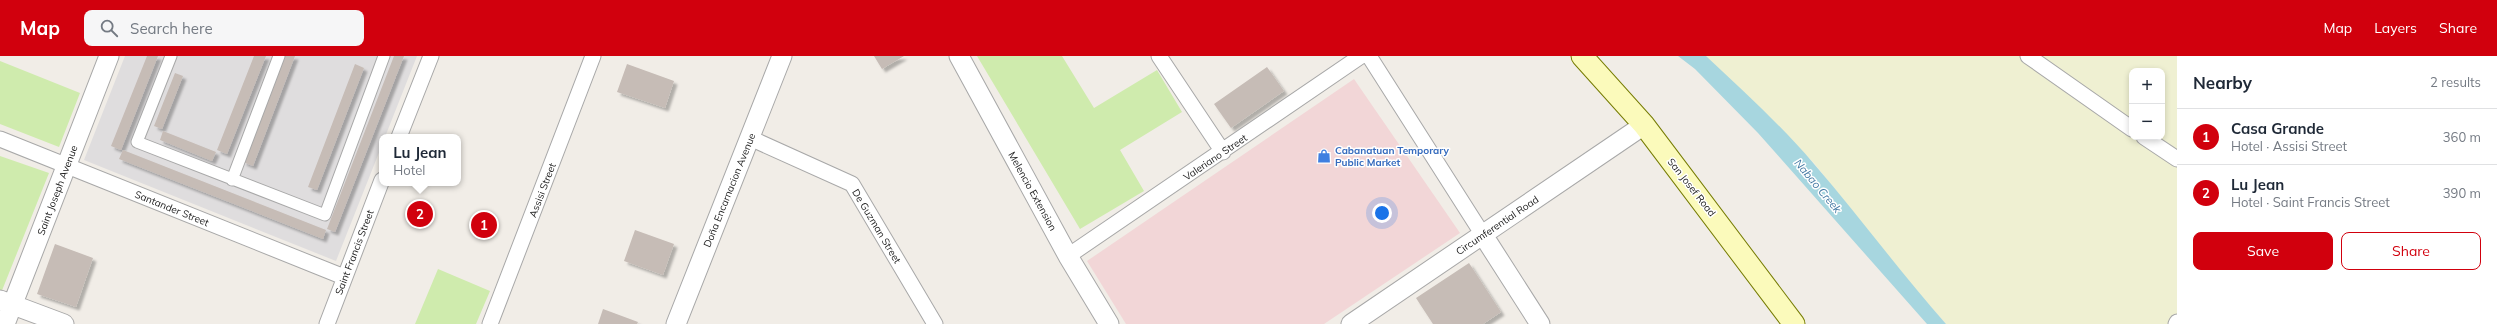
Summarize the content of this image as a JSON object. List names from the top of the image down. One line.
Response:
{"streets":{"main road":["San Josef Road"],"street":["Valeriano Street","Saint Joseph Avenue","Assisi Street","Doña Encarnacion Avenue","Melencio Extension","Santander Street","Circumferential Road","De Guzman Street","Saint Francis Street"]},"crossings":[["Valeriano Street","Melencio Extension"],["San Josef Road","Circumferential Road"],["Saint Joseph Avenue","Santander Street"],["Doña Encarnacion Avenue","De Guzman Street"],["Santander Street","Saint Francis Street"]],"water":["Nabao Creek"],"places":{"shop":["Cabanatuan Temporary Public Market"]},"page":{"header":"Map","search":"Search here","nav":["Map","Layers","Share"],"heading":["Nearby","2 results"],"map_buttons":["+","−"],"list":[{"mark":"1","name":"Casa Grande","note":"Hotel · Assisi Street","value":"360 m"},{"mark":"2","name":"Lu Jean","note":"Hotel · Saint Francis Street","value":"390 m"}],"popup":["Lu Jean","Hotel"],"pins":["2","1"],"buttons":["Save","Share"]}}
